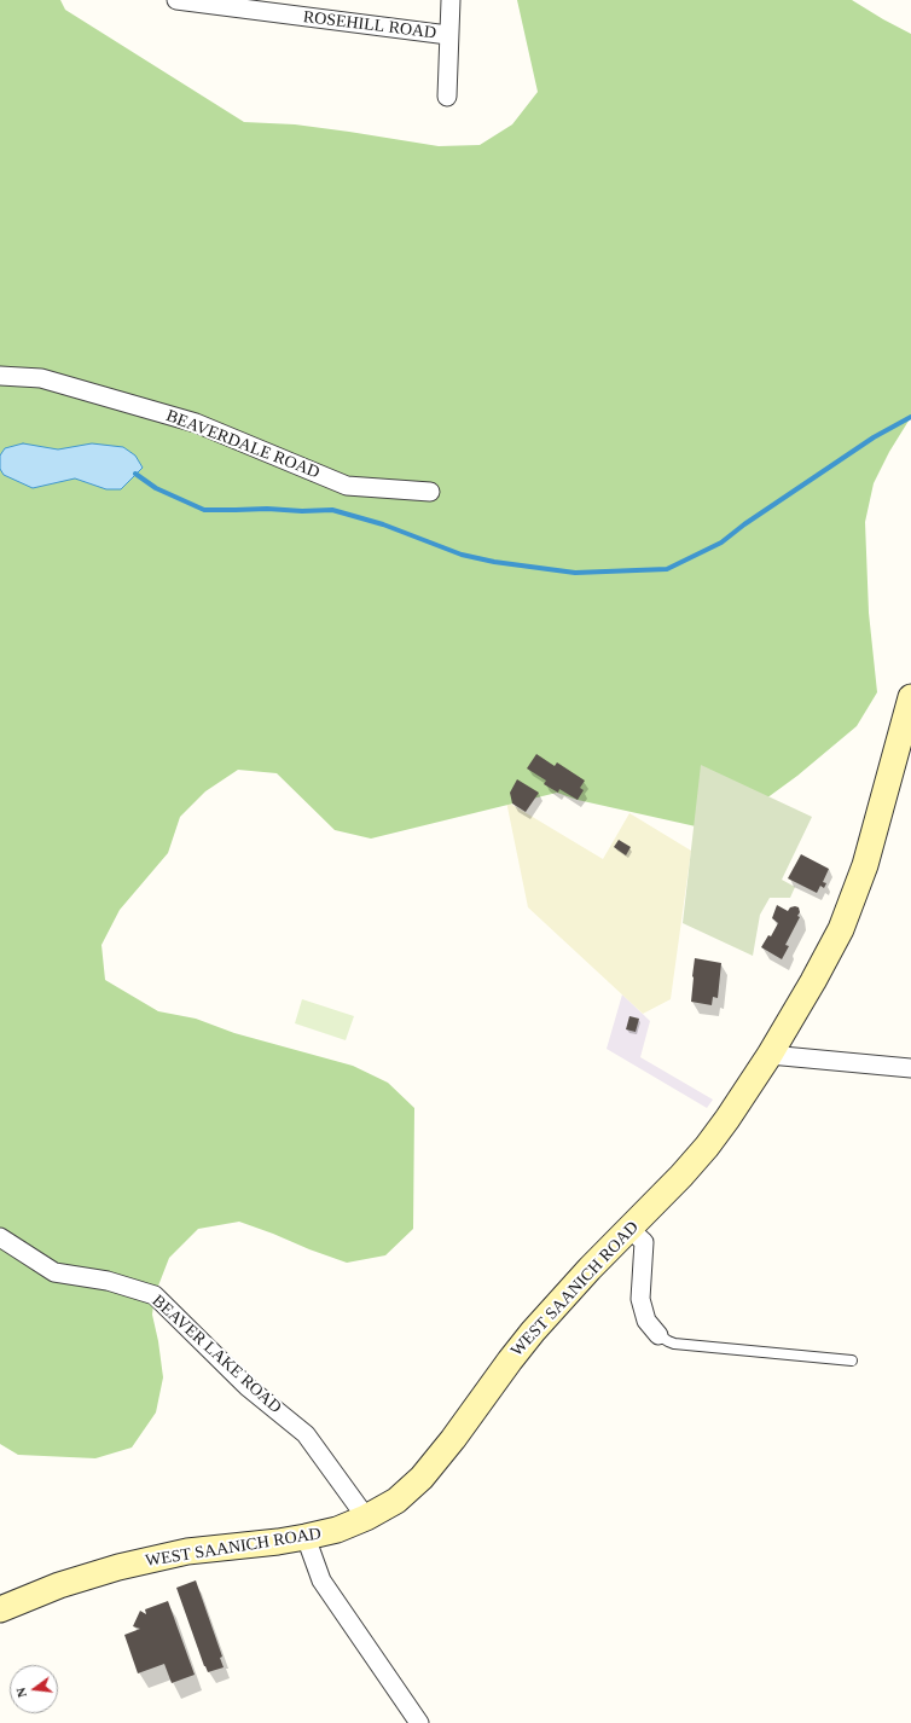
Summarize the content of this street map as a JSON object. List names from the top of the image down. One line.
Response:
{"streets":{"main road":["WEST SAANICH ROAD"],"street":["ROSEHILL ROAD","BEAVERDALE ROAD","BEAVER LAKE ROAD"]},"crossings":[["WEST SAANICH ROAD","BEAVER LAKE ROAD"]],"north":"left"}
